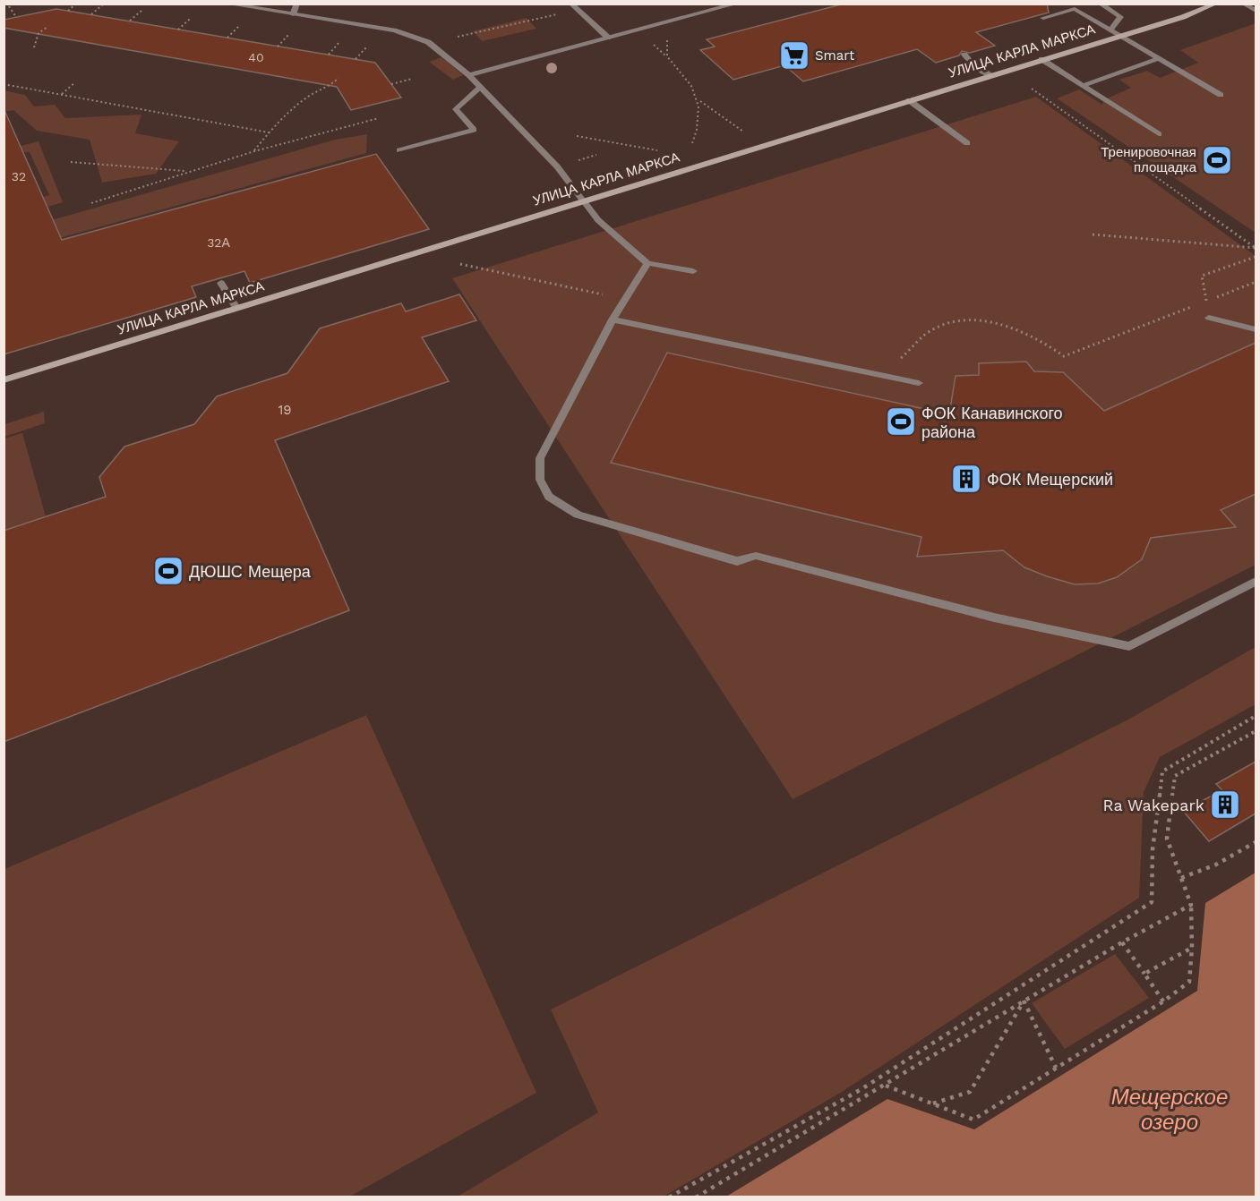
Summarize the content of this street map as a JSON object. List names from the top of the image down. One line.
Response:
{"streets":{"main road":["УЛИЦА КАРЛА МАРКСА"]},"water":["Мещерское озеро"],"places":{"supermarket":["Smart"],"sports":["Тренировочная площадка","ФОК Канавинского района","ДЮШС Мещера"],"building":["ФОК Мещерский","Ra Wakepark"]},"house_numbers":["40","32","32А","19"]}
